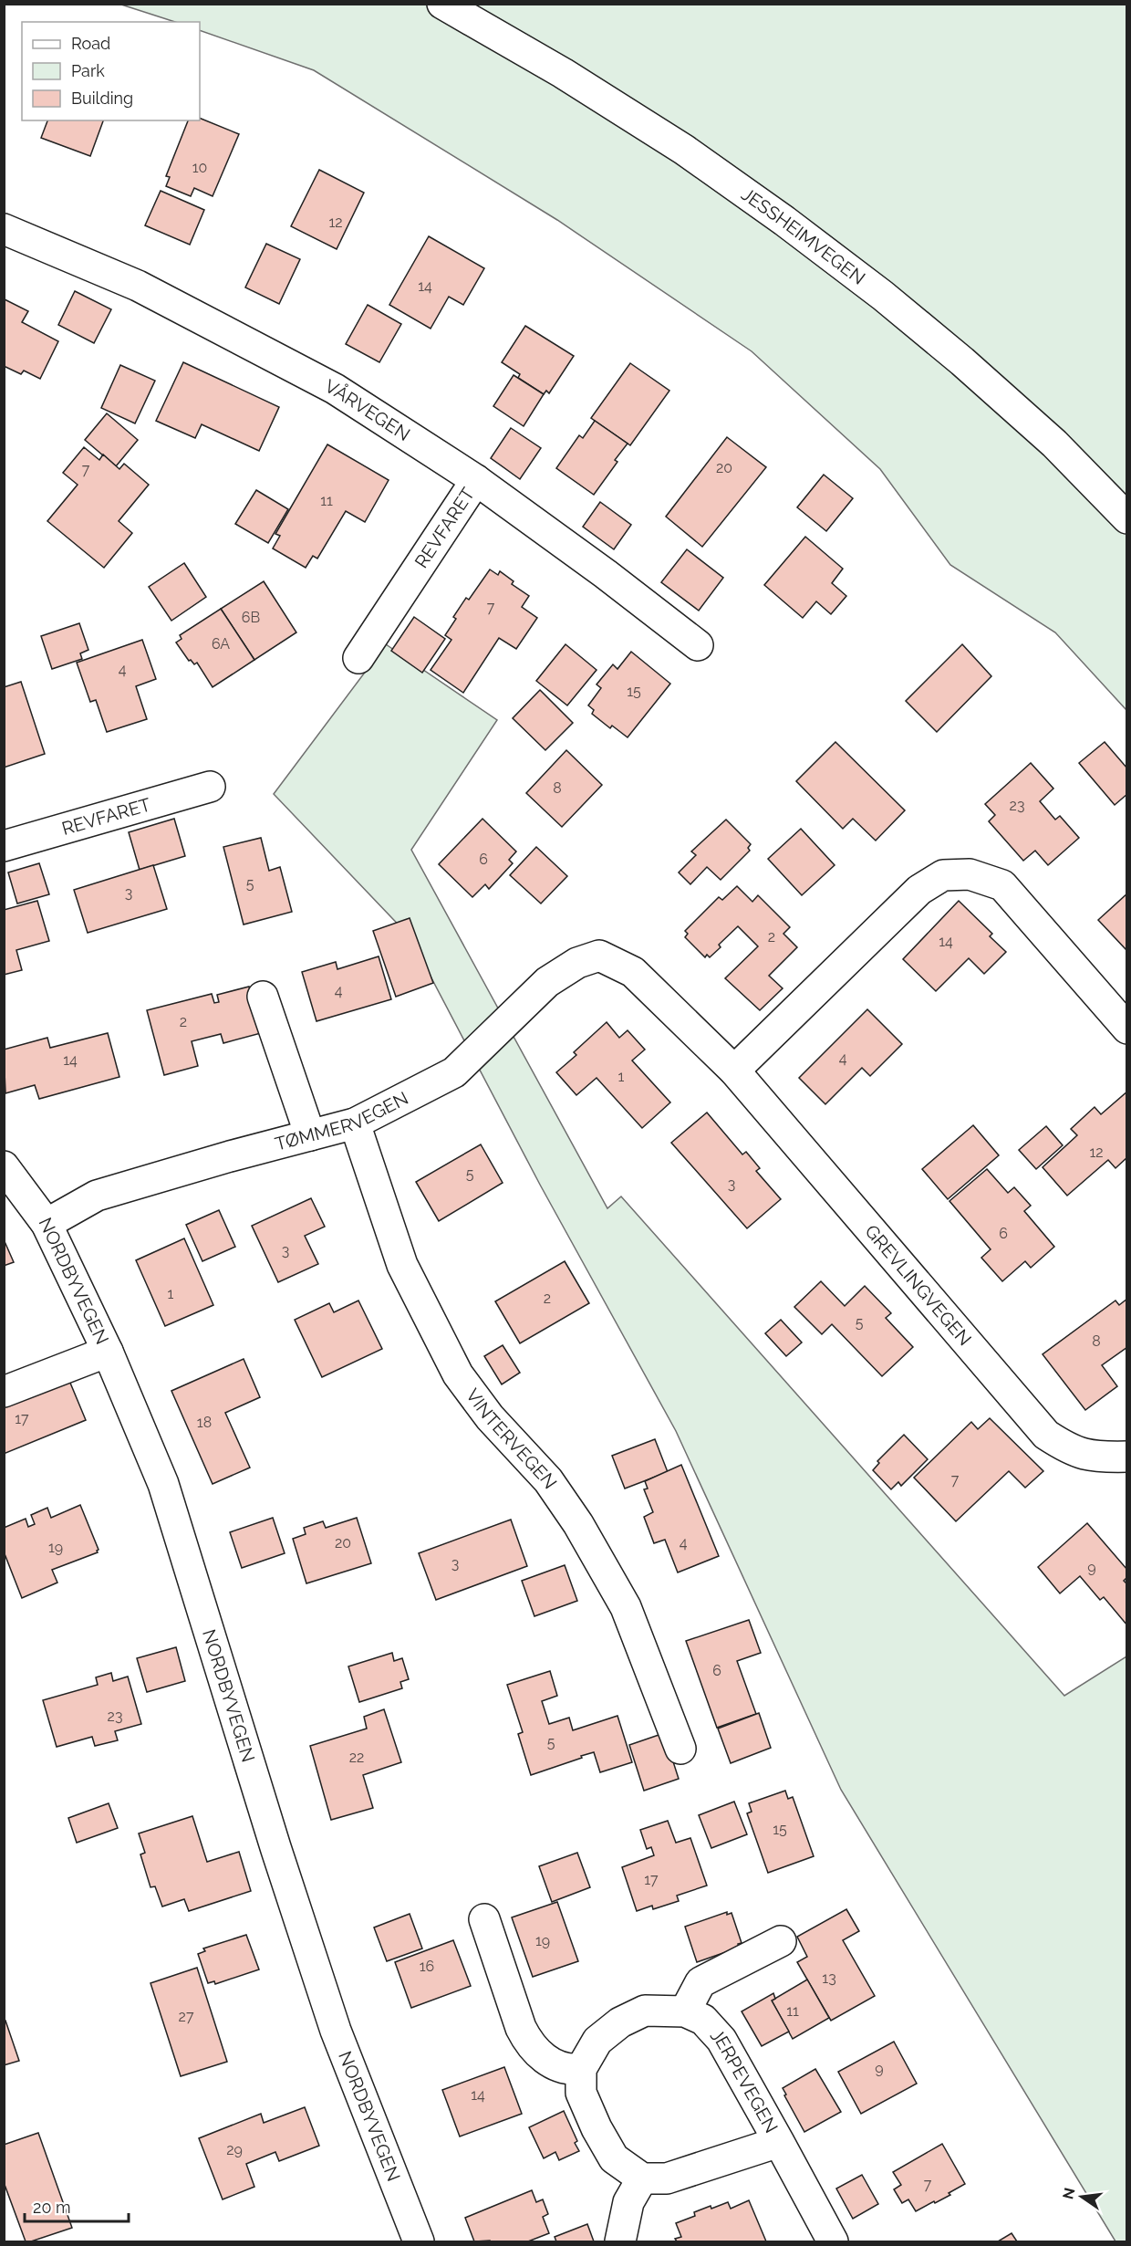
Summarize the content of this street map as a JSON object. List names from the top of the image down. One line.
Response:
{"streets":{"street":["JESSHEIMVEGEN","VÅRVEGEN","REVFARET","TØMMERVEGEN","NORDBYVEGEN","GREVLINGVEGEN","VINTERVEGEN","JERPEVEGEN"]},"crossings":[["VÅRVEGEN","REVFARET"],["TØMMERVEGEN","NORDBYVEGEN"],["TØMMERVEGEN","GREVLINGVEGEN"],["TØMMERVEGEN","VINTERVEGEN"]],"house_numbers":["10","12","14","20","7","11","7","6B","6A","4","15","8","23","6","5","3","2","14","4","2","4","14","1","12","5","3","6","3","1","2","5","8","17","18","7","20","4","19","3","9","6","23","5","22","15","17","19","16","13","11","27","9","14","29","7"],"legend":["Road","Park","Building"],"scale_bar":"20 m","north":"left"}
